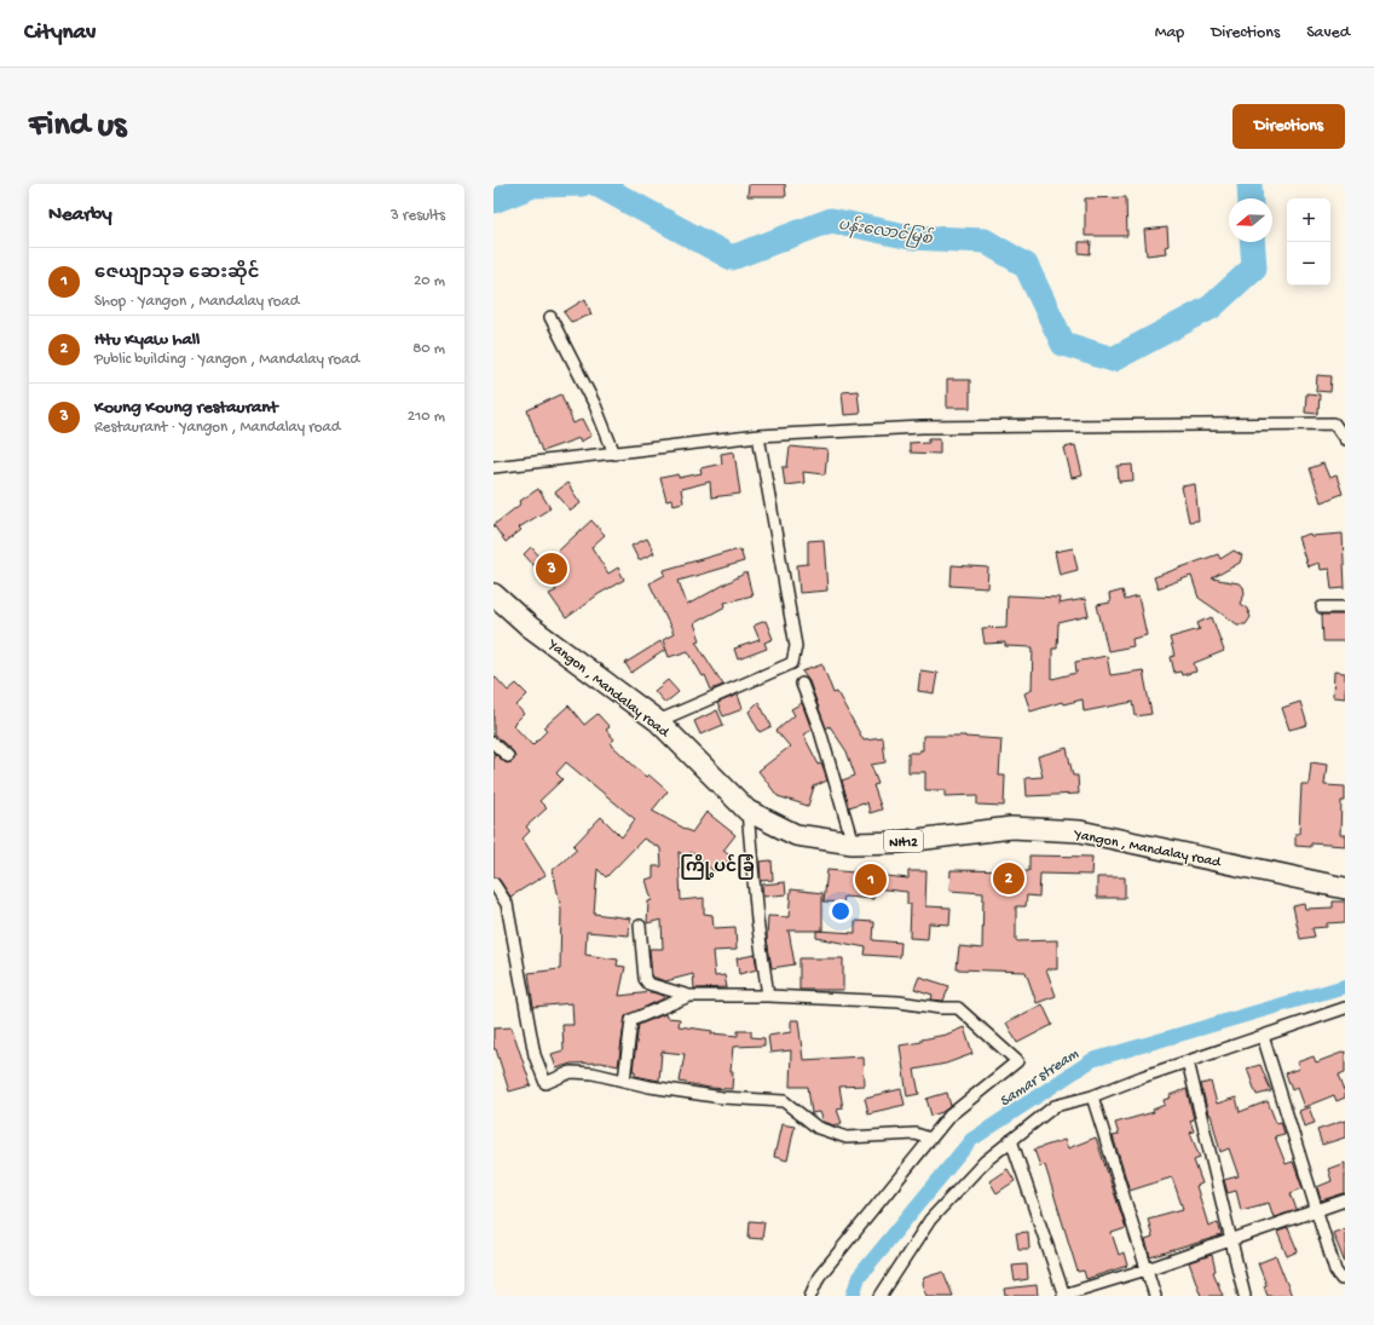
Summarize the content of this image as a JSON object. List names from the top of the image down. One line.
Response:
{"streets":{"highway":["Yangon , Mandalay road","NH12"]},"crossings":[["Yangon , Mandalay road","NH12"]],"districts":["ကြို့ပင်ခြံ"],"water":["ပန်းလောင်မြစ်","Samar stream"],"north":"left","page":{"header":"Citynav","nav":["Map","Directions","Saved"],"buttons":"Directions","title":"Find us","heading":["Nearby","3 results"],"map_buttons":["+","−"],"list":[{"mark":"1","name":"ဇေယျာသုခ ဆေးဆိုင်","note":"Shop · Yangon , Mandalay road","value":"20 m"},{"mark":"2","name":"Htu Kyaw hall","note":"Public building · Yangon , Mandalay road","value":"80 m"},{"mark":"3","name":"Koung Koung restaurant","note":"Restaurant · Yangon , Mandalay road","value":"210 m"}],"pins":["3","2","1"]}}
